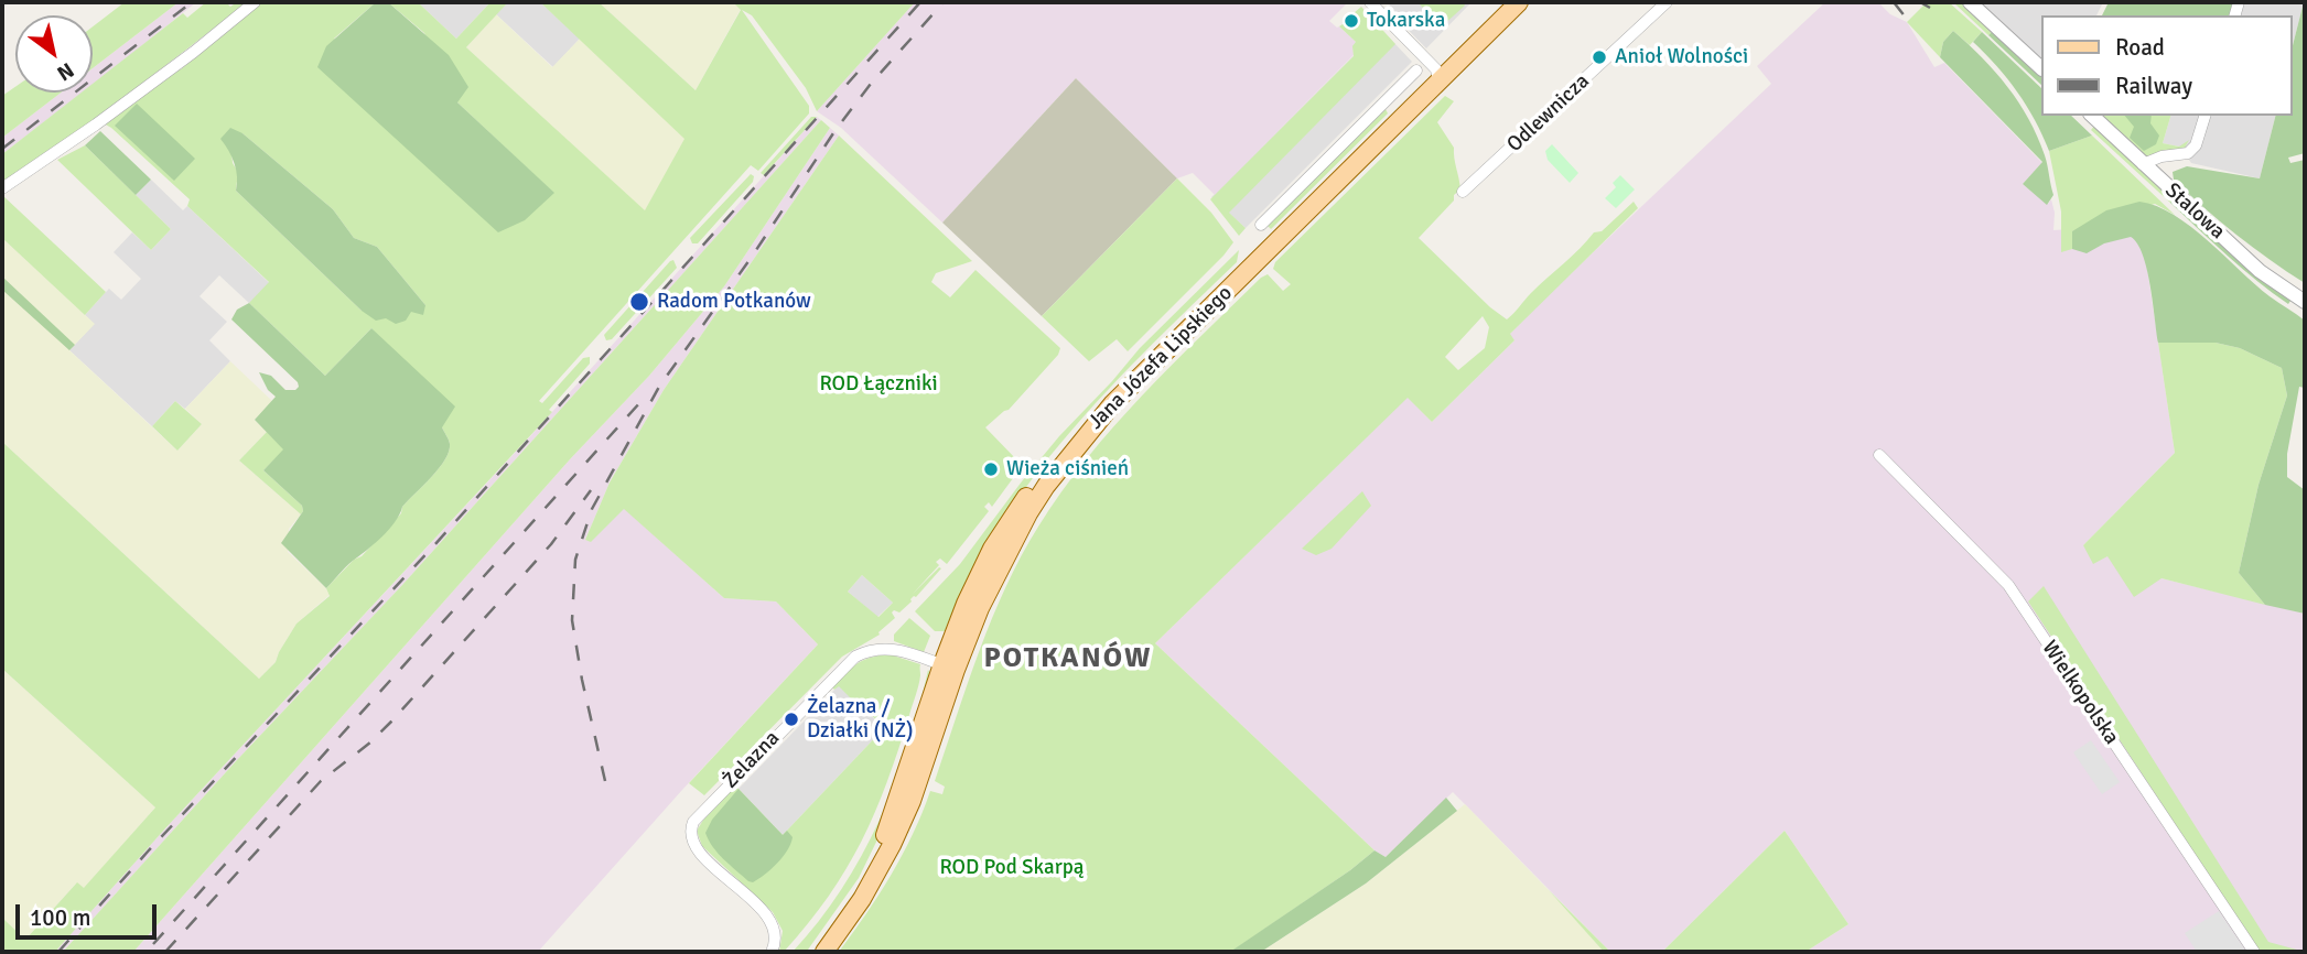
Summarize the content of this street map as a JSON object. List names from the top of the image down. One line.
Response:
{"streets":{"main road":["Jana Józefa Lipskiego"],"street":["Odlewnicza","Stalowa","Wielkopolska","Żelazna"]},"crossings":[["Jana Józefa Lipskiego","Żelazna"]],"districts":["POTKANÓW"],"parks":["ROD Łączniki","ROD Pod Skarpą"],"places":["Tokarska","Anioł Wolności","Radom Potkanów","Wieża ciśnień","Żelazna / Działki (NŻ)"],"legend":["Road","Railway"],"scale_bar":"100 m","north":"bottom right"}
